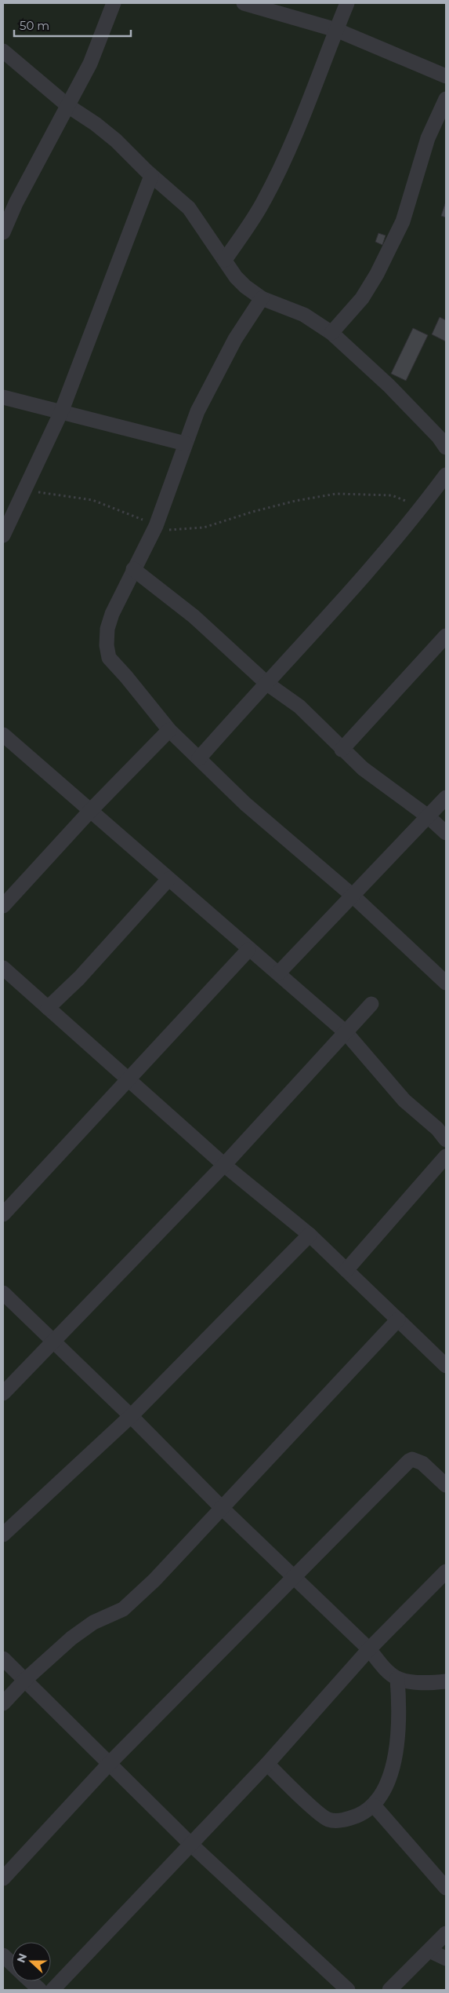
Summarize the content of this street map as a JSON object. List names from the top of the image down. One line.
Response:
{"scale_bar":"50 m","north":"left"}
